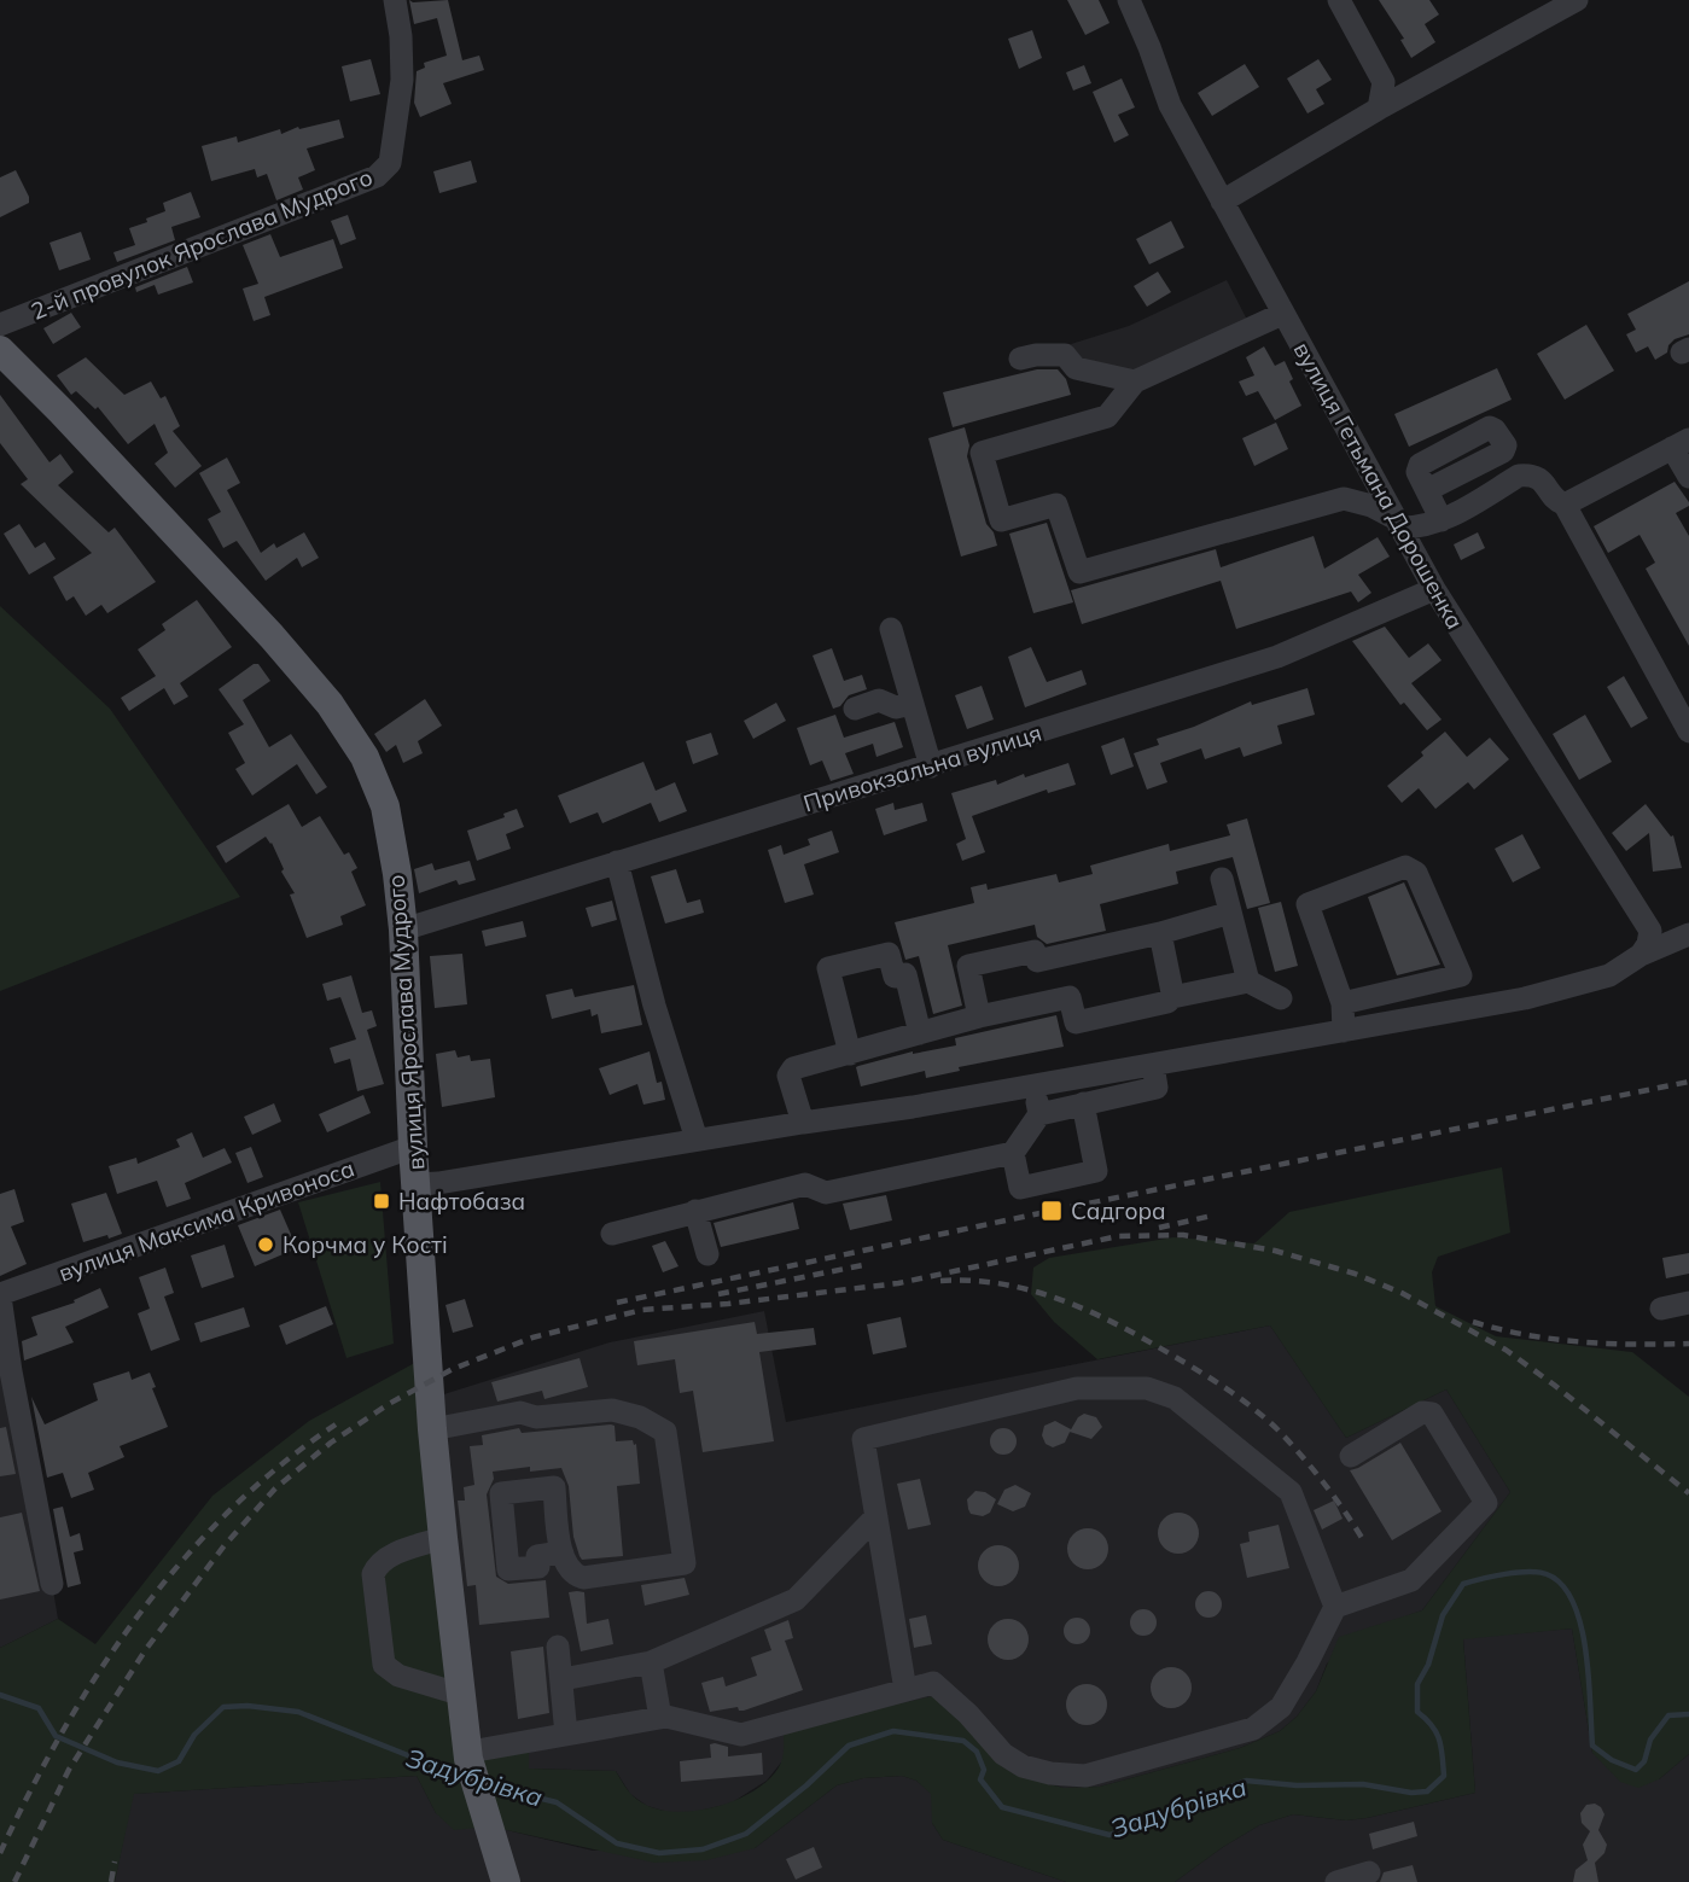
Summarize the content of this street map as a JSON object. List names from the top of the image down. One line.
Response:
{"streets":{"main road":["вулиця Ярослава Мудрого"],"street":["2-й провулок Ярослава Мудрого","вулиця Гетьмана Дорошенка","Привокзальна вулиця","вулиця Максима Кривоноса"]},"crossings":[["вулиця Гетьмана Дорошенка","Привокзальна вулиця"],["Привокзальна вулиця","вулиця Ярослава Мудрого"],["вулиця Ярослава Мудрого","вулиця Максима Кривоноса"]],"water":["Задубрівка"],"places":{"transit":["Нафтобаза","Садгора"],"other":["Корчма у Кості"]}}
